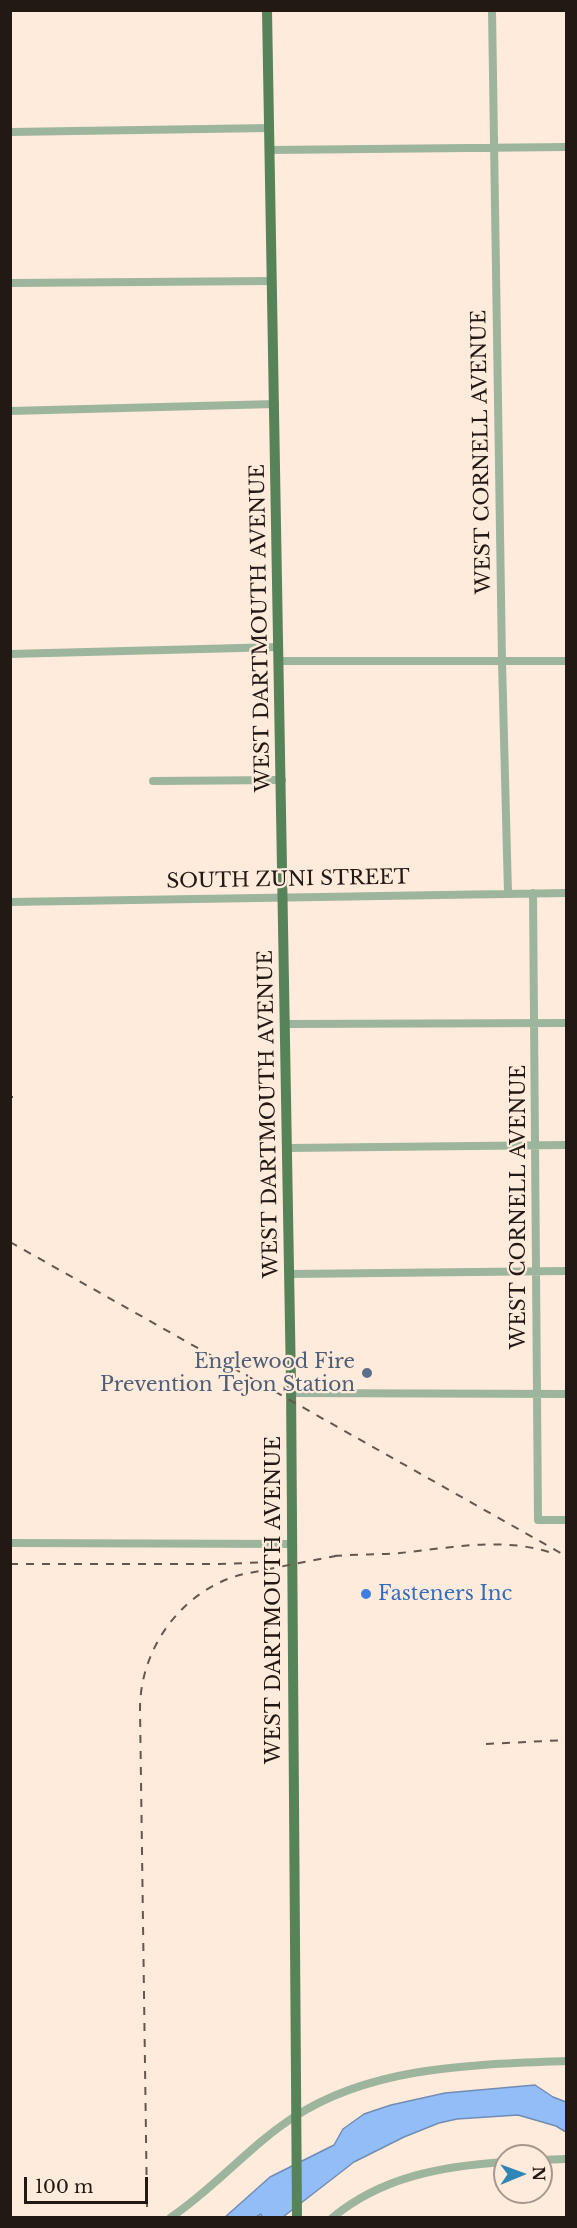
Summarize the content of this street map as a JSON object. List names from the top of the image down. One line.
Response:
{"streets":{"main road":["WEST DARTMOUTH AVENUE"],"street":["WEST CORNELL AVENUE","SOUTH ZUNI STREET"]},"crossings":[["WEST CORNELL AVENUE","SOUTH ZUNI STREET"],["WEST DARTMOUTH AVENUE","SOUTH ZUNI STREET"]],"places":["Englewood Fire Prevention Tejon Station","Fasteners Inc"],"scale_bar":"100 m","north":"right"}
